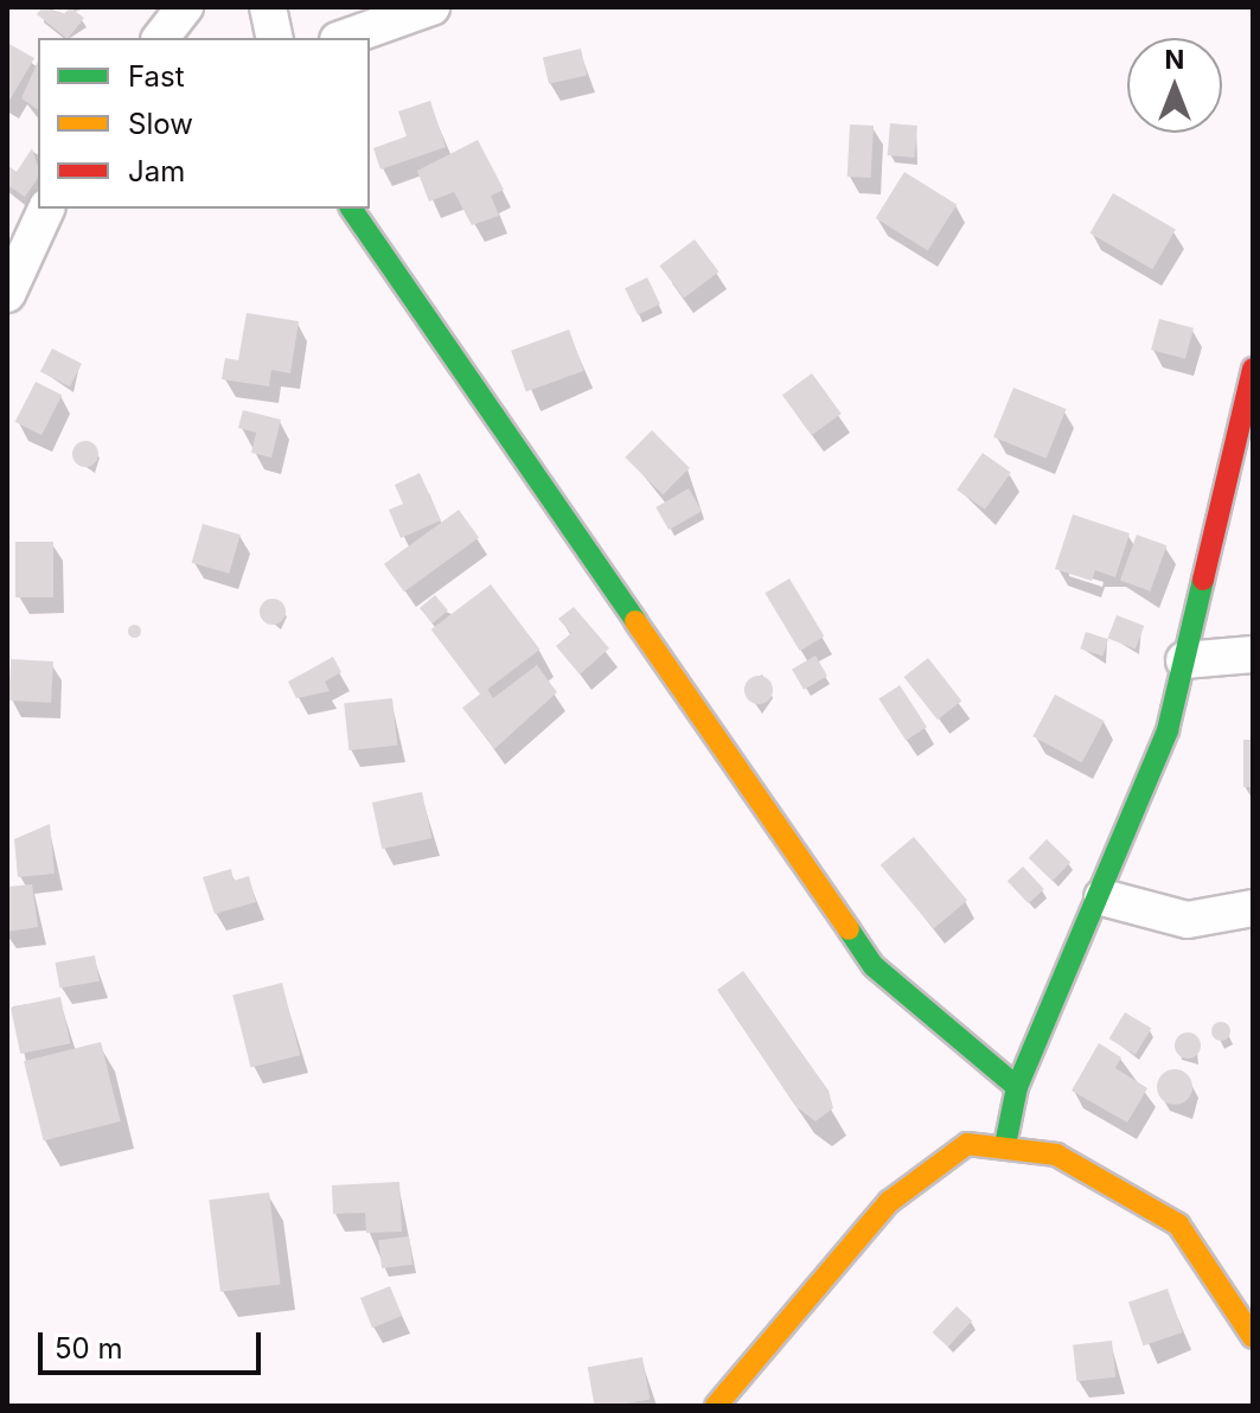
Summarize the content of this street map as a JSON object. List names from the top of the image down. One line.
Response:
{"legend":["Fast","Slow","Jam"],"scale_bar":"50 m","north":"top"}
